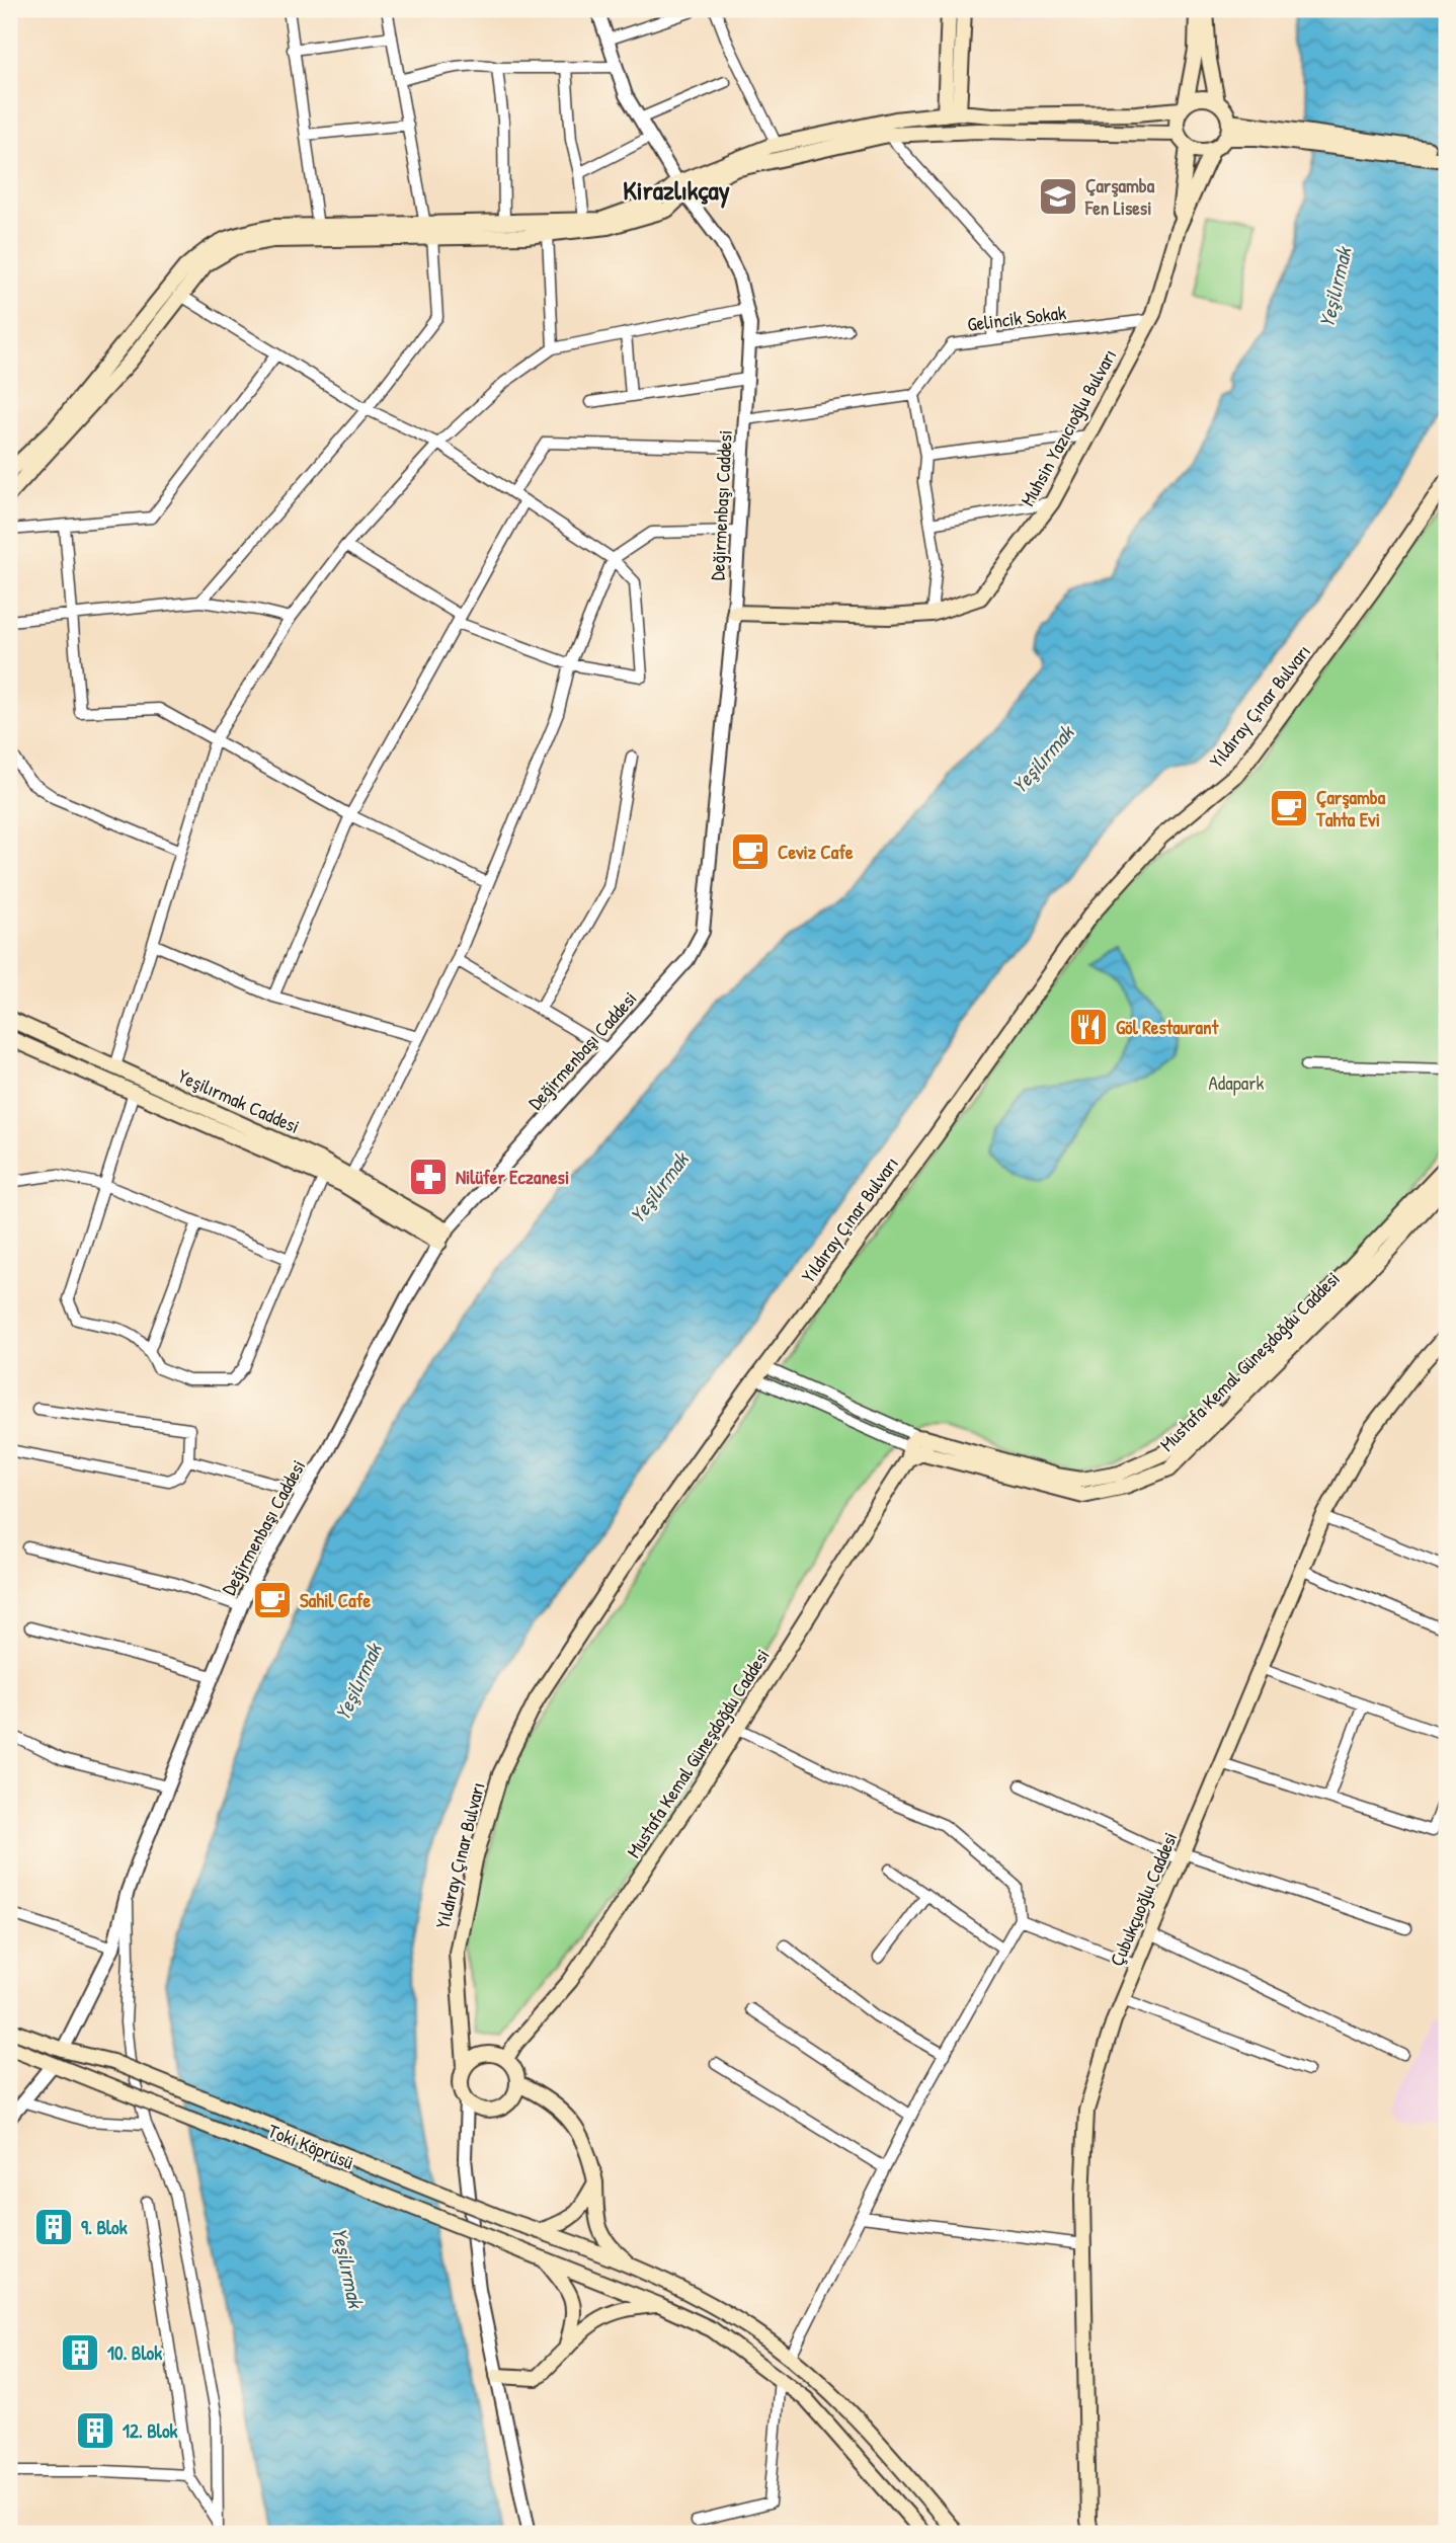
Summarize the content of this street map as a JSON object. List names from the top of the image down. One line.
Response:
{"streets":{"main road":["Muhsin Yazıcıoğlu Bulvarı","Yıldıray Çınar Bulvarı","Yeşilırmak Caddesi","Mustafa Kemal Güneşdoğdu Caddesi","Çubukçuoğlu Caddesi","Toki Köprüsü"],"street":["Gelincik Sokak","Değirmenbaşı Caddesi"]},"crossings":[["Gelincik Sokak","Muhsin Yazıcıoğlu Bulvarı"],["Muhsin Yazıcıoğlu Bulvarı","Değirmenbaşı Caddesi"],["Değirmenbaşı Caddesi","Yeşilırmak Caddesi"],["Yıldıray Çınar Bulvarı","Mustafa Kemal Güneşdoğdu Caddesi"]],"districts":["Kirazlıkçay"],"water":["Yeşilırmak"],"parks":["Adapark"],"places":{"school or university":["Çarşamba Fen Lisesi"],"cafe":["Çarşamba Tahta Evi","Ceviz Cafe","Sahil Cafe"],"restaurant":["Göl Restaurant"],"pharmacy":["Nilüfer Eczanesi"],"building":["9. Blok","10. Blok","12. Blok"]}}
